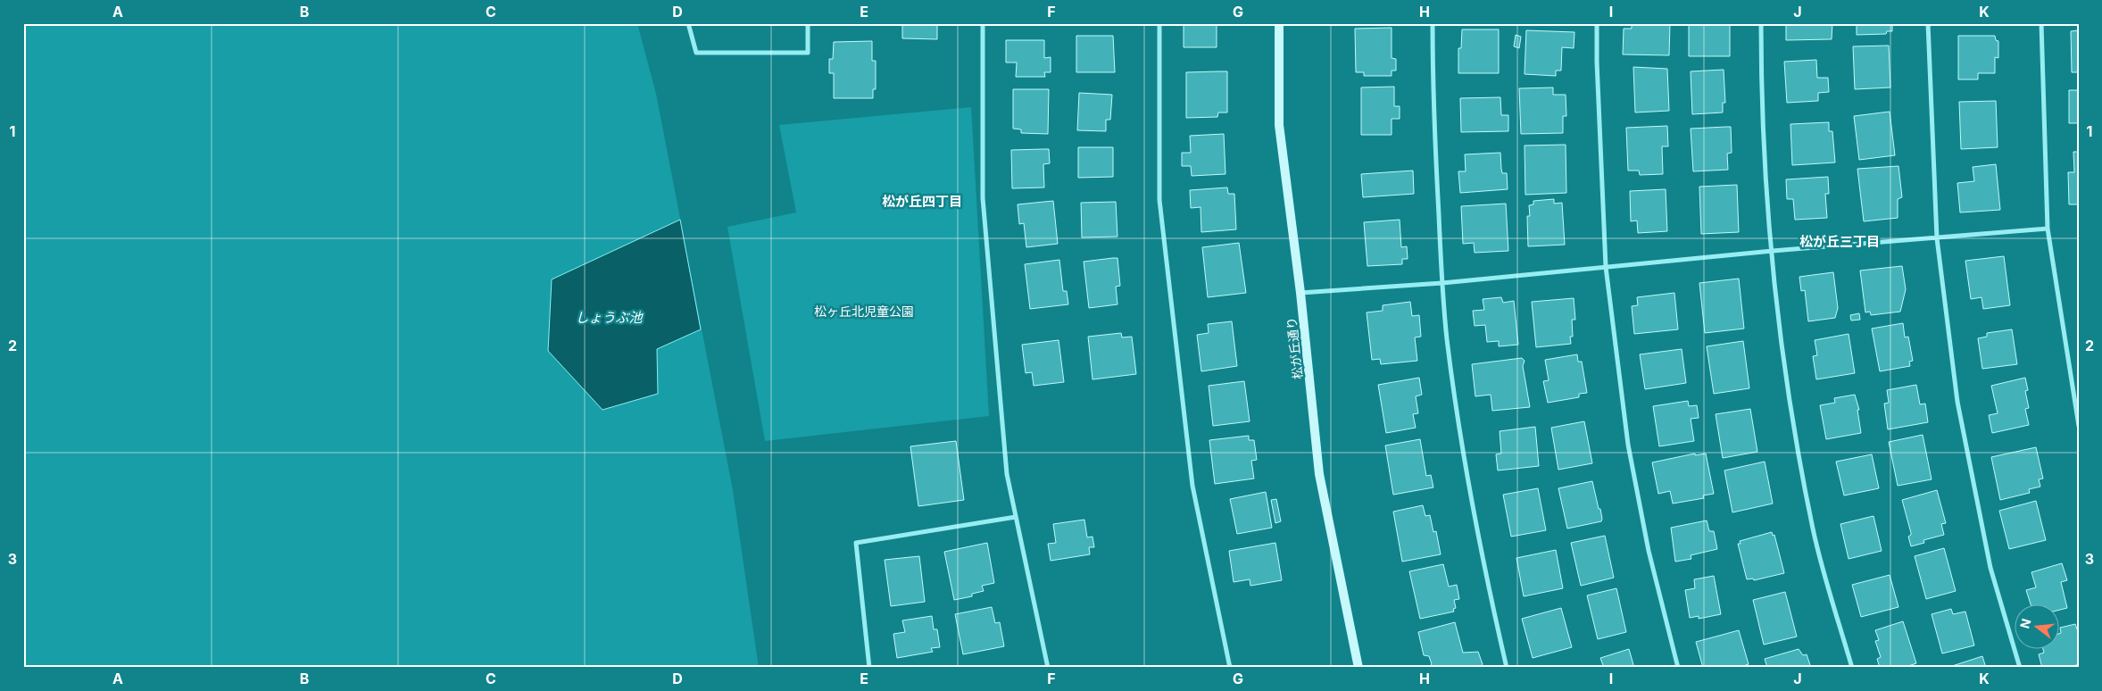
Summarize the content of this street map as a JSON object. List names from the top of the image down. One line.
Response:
{"streets":{"street":["松が丘通り"]},"districts":["松が丘四丁目","松が丘三丁目"],"water":["しょうぶ池"],"parks":["松ヶ丘北児童公園"],"north":"left","grid":{"columns":["A","B","C","D","E","F","G","H","I","J","K"],"rows":["1","2","3"]}}
